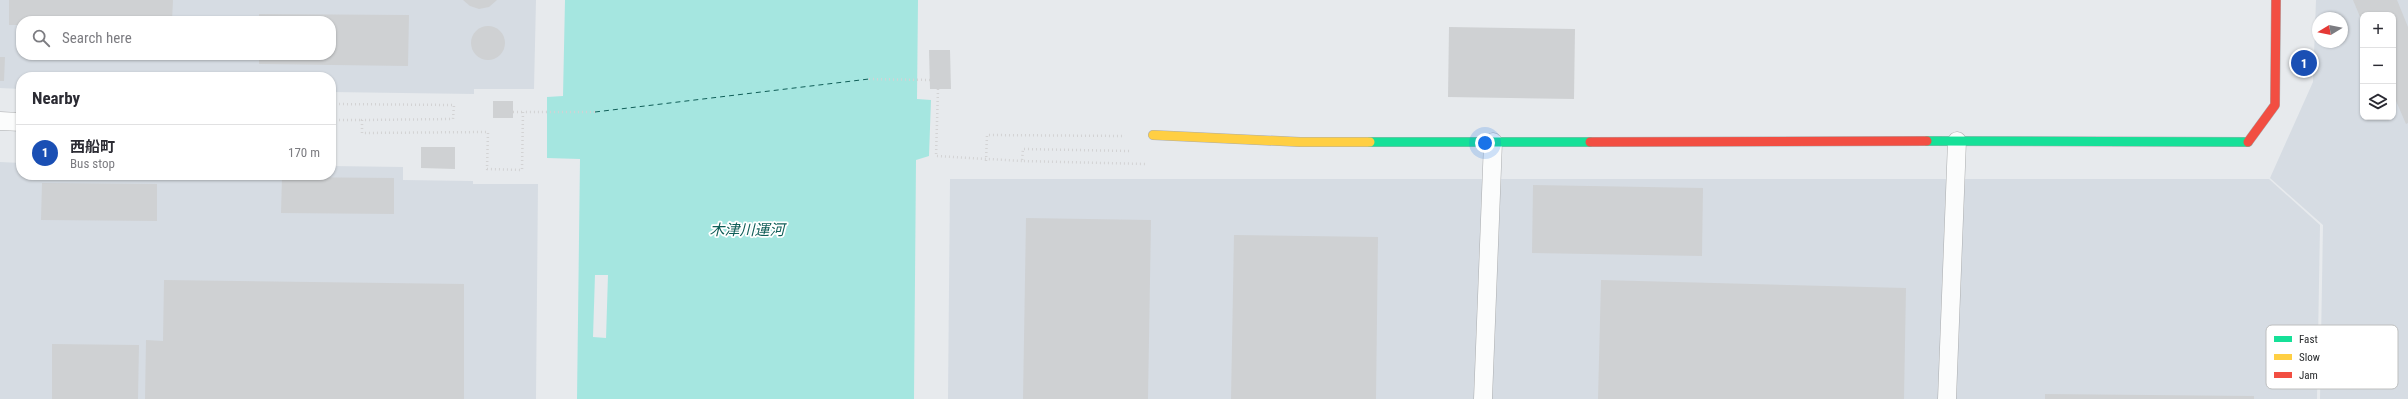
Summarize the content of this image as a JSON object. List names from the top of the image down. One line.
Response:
{"water":["木津川運河"],"legend":["Fast","Slow","Jam"],"north":"left","page":{"map_buttons":["+","−"],"search":"Search here","pins":"1","heading":"Nearby","list":[{"mark":"1","name":"西船町","note":"Bus stop","value":"170 m"}]}}
